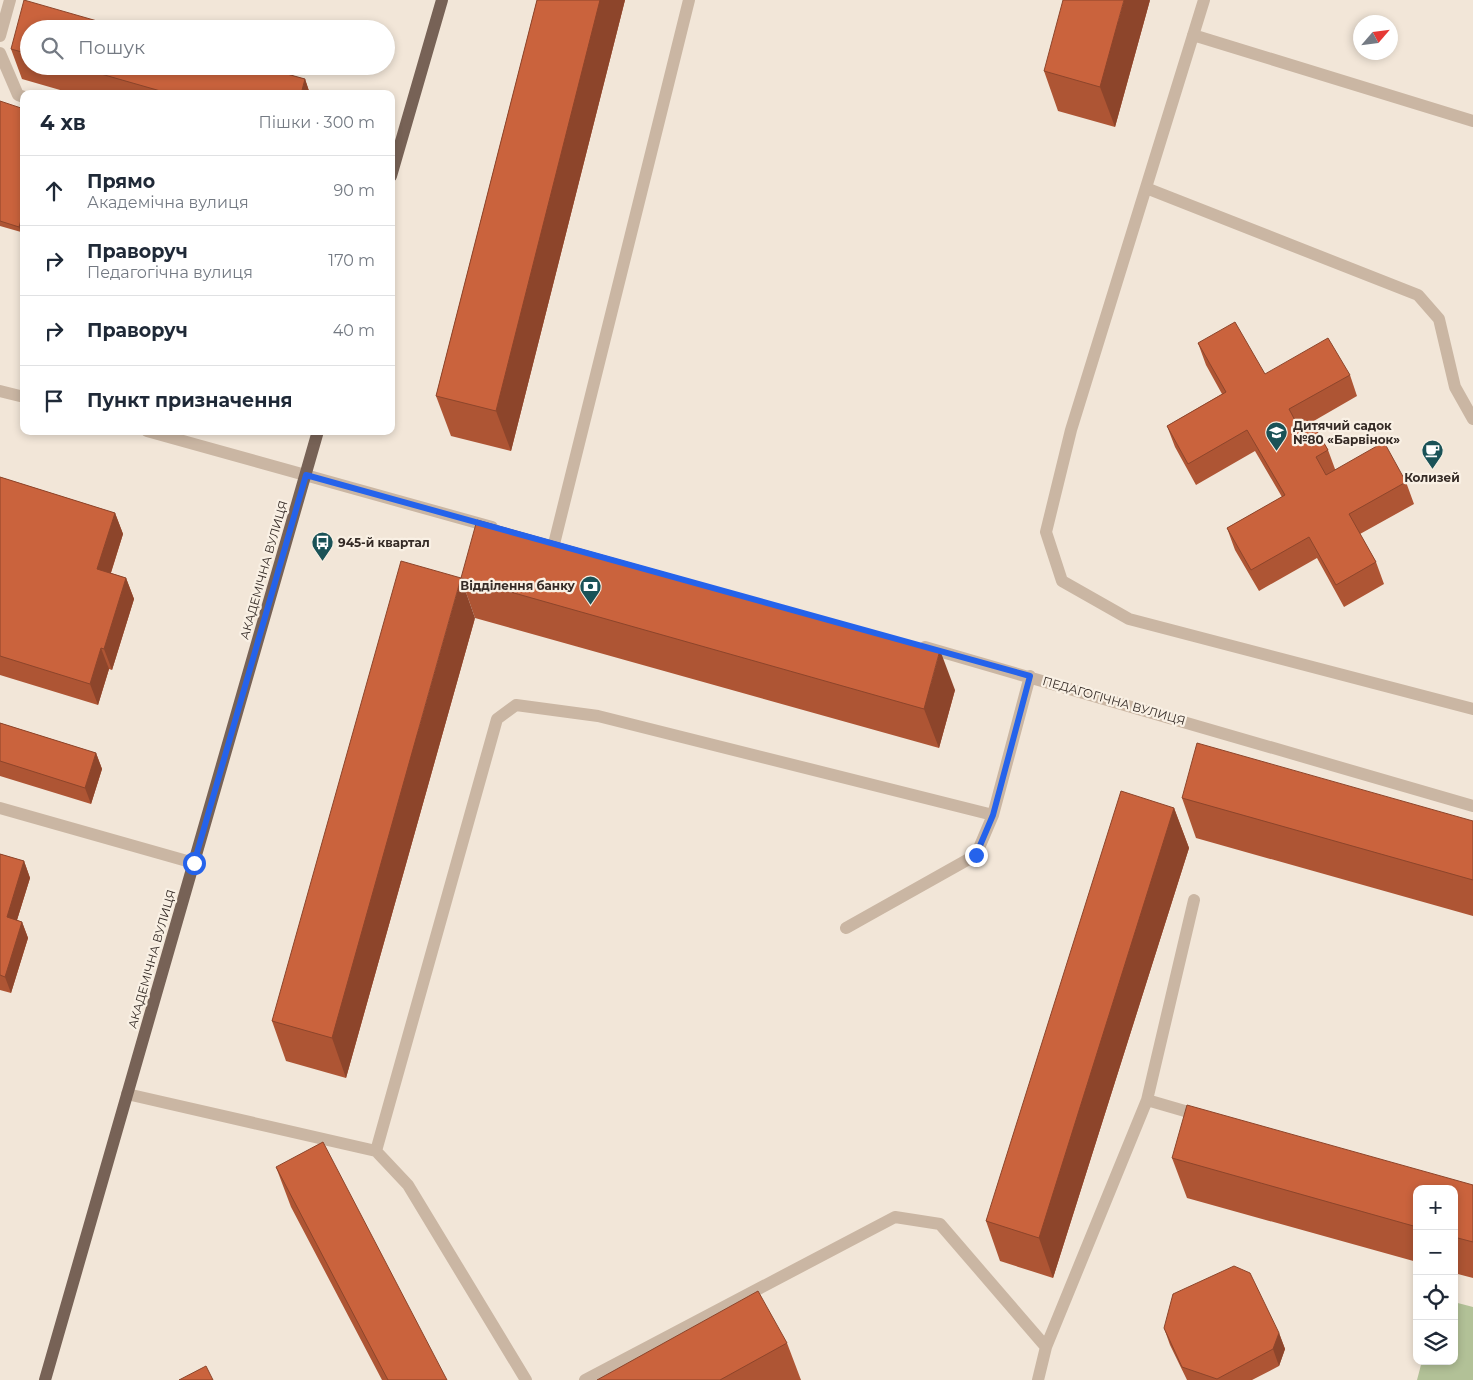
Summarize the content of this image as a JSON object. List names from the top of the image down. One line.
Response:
{"streets":{"main road":["АКАДЕМІЧНА ВУЛИЦЯ"],"street":["ПЕДАГОГІЧНА ВУЛИЦЯ"]},"places":{"school or university":["Дитячий садок №80 «Барвінок»"],"cafe":["Колизей"],"bus stop":["945-й квартал"],"bank":["Відділення банку"]},"north":"top right","page":{"search":"Пошук","heading":["4 хв","Пішки · 300 m"],"list":[["Прямо","Академічна вулиця","90 m"],["Праворуч","Педагогічна вулиця","170 m"],["Праворуч","40 m"],"Пункт призначення"],"map_buttons":["+","−"]}}
